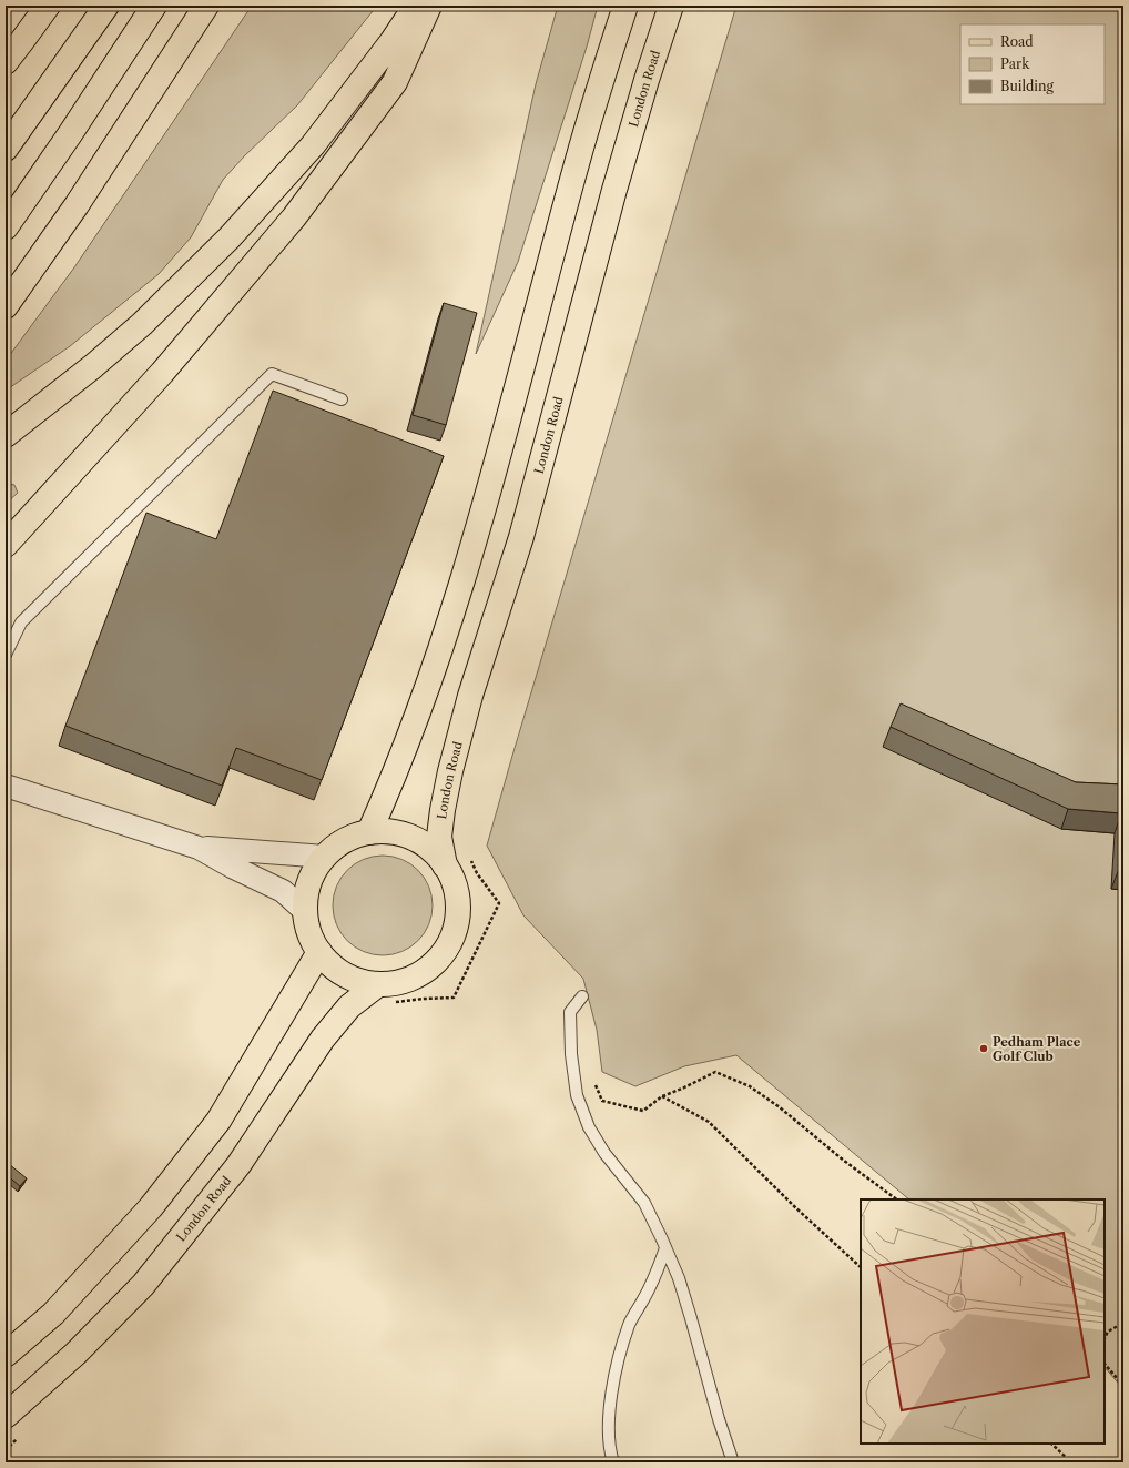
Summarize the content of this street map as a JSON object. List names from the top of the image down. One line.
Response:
{"streets":{"main road":["London Road"]},"places":["Pedham Place Golf Club"],"legend":["Road","Park","Building"]}
